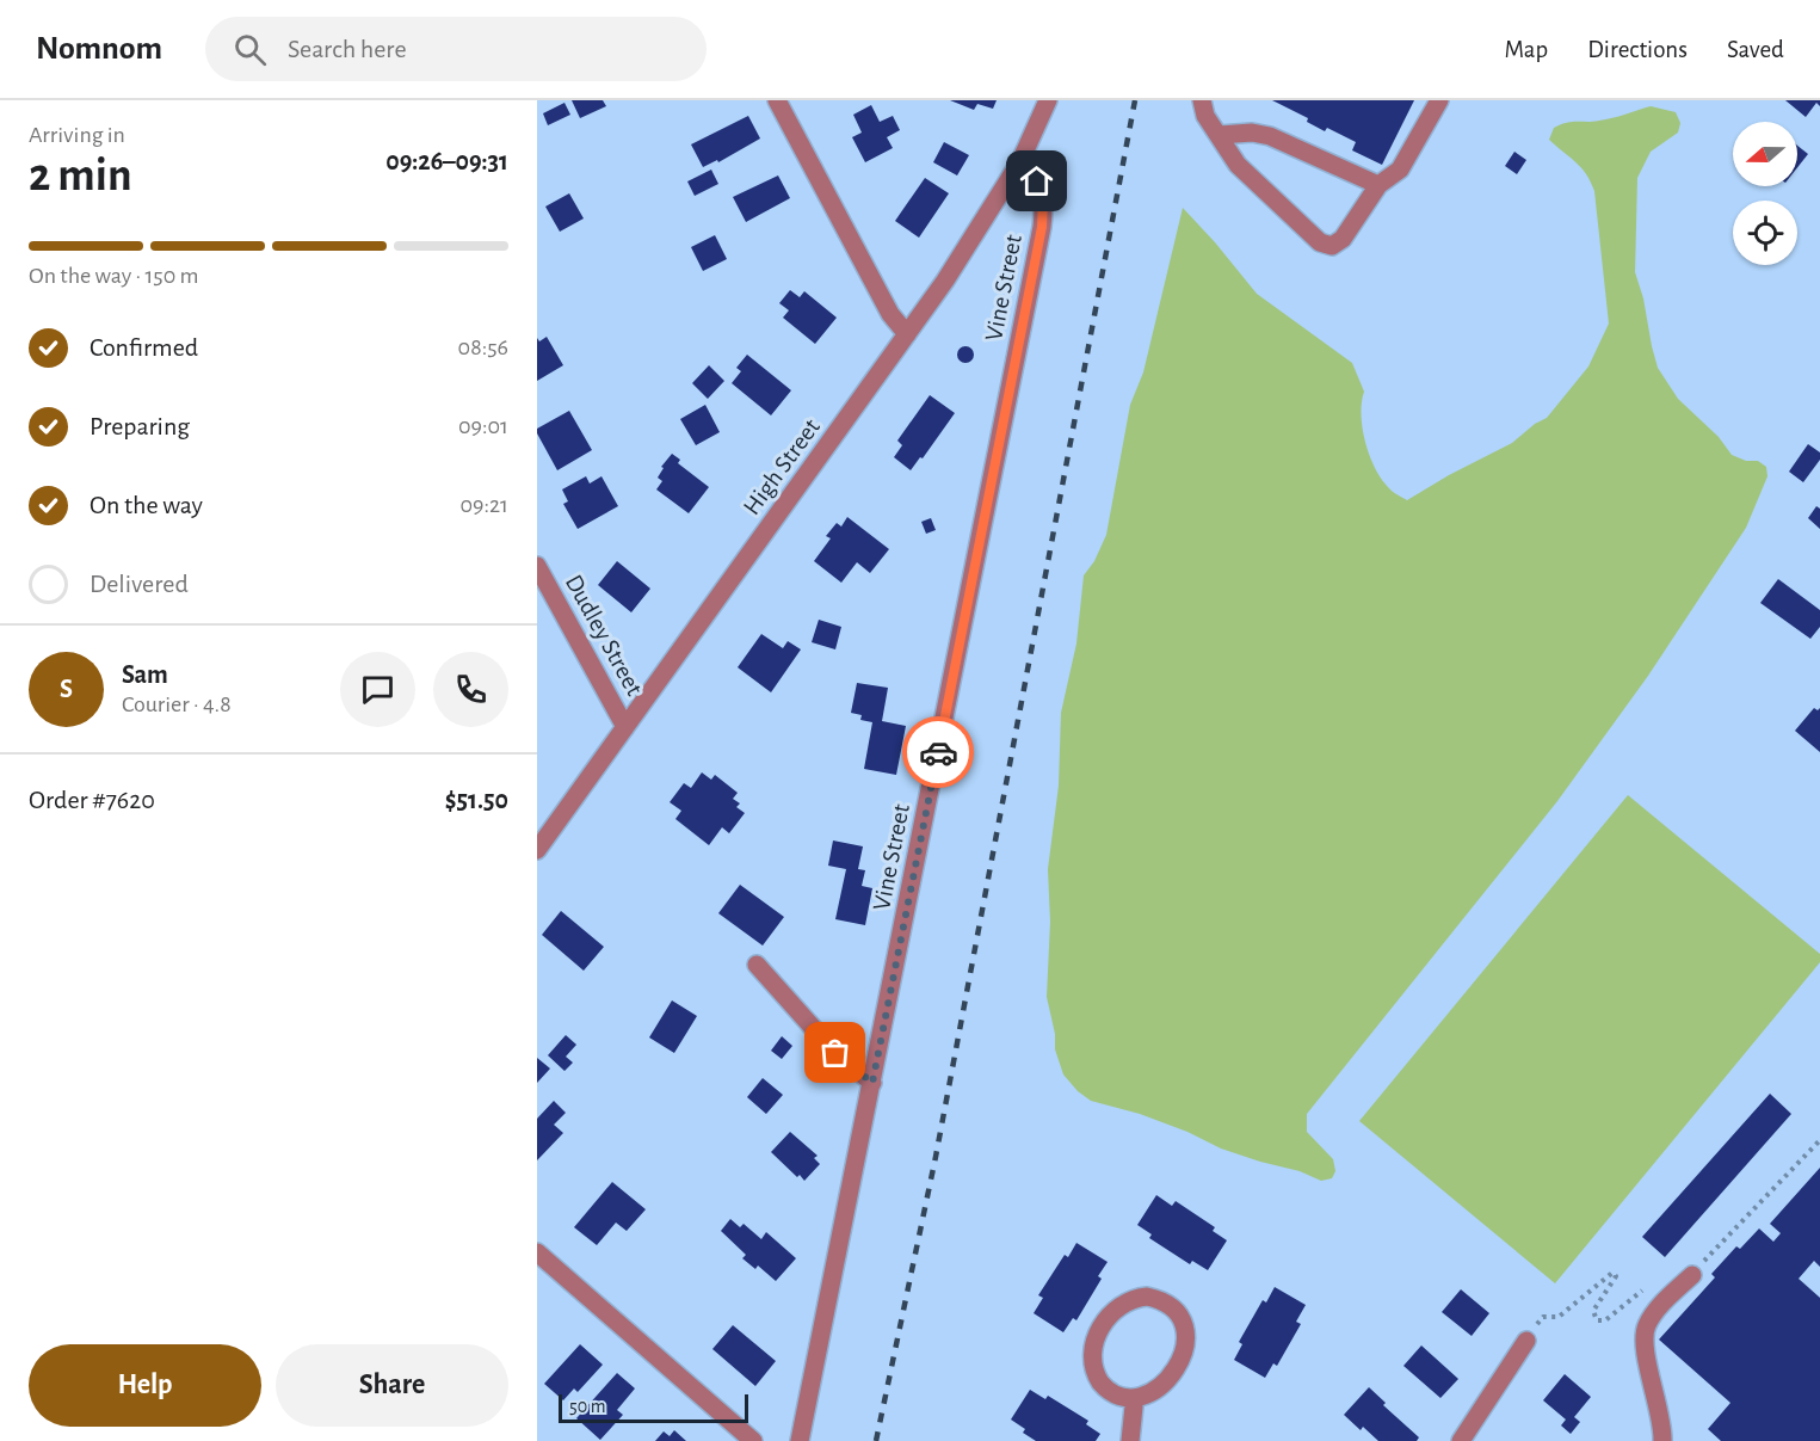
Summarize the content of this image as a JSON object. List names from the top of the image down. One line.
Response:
{"streets":{"street":["Vine Street","High Street","Dudley Street"]},"crossings":[["Vine Street","High Street"],["High Street","Dudley Street"]],"scale_bar":"50 m","north":"left","page":{"header":"Nomnom","search":"Search here","nav":["Map","Directions","Saved"],"heading":["2 min","Arriving in","09:26–09:31"],"panel":["Sam","Courier · 4.8","Order #7620","$51.50"],"bar":"On the way · 150 m","list":[["Confirmed","08:56"],["Preparing","09:01"],["On the way","09:21"],"Delivered"],"round":"S","buttons":["Help","Share"],"scale":"50 m"}}
